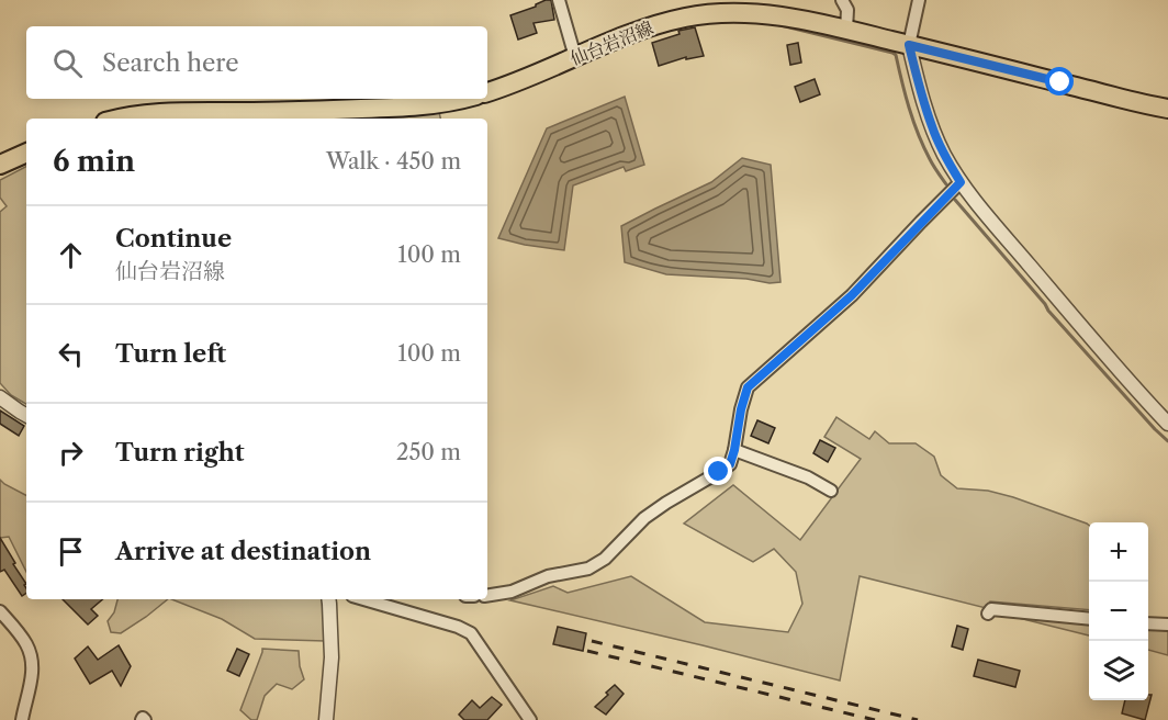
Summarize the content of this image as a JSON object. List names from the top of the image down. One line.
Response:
{"streets":{"main road":["仙台岩沼線"]},"page":{"search":"Search here","heading":["6 min","Walk · 450 m"],"list":[["Continue","仙台岩沼線","100 m"],["Turn left","100 m"],["Turn right","250 m"],"Arrive at destination"],"map_buttons":["+","−"]}}
